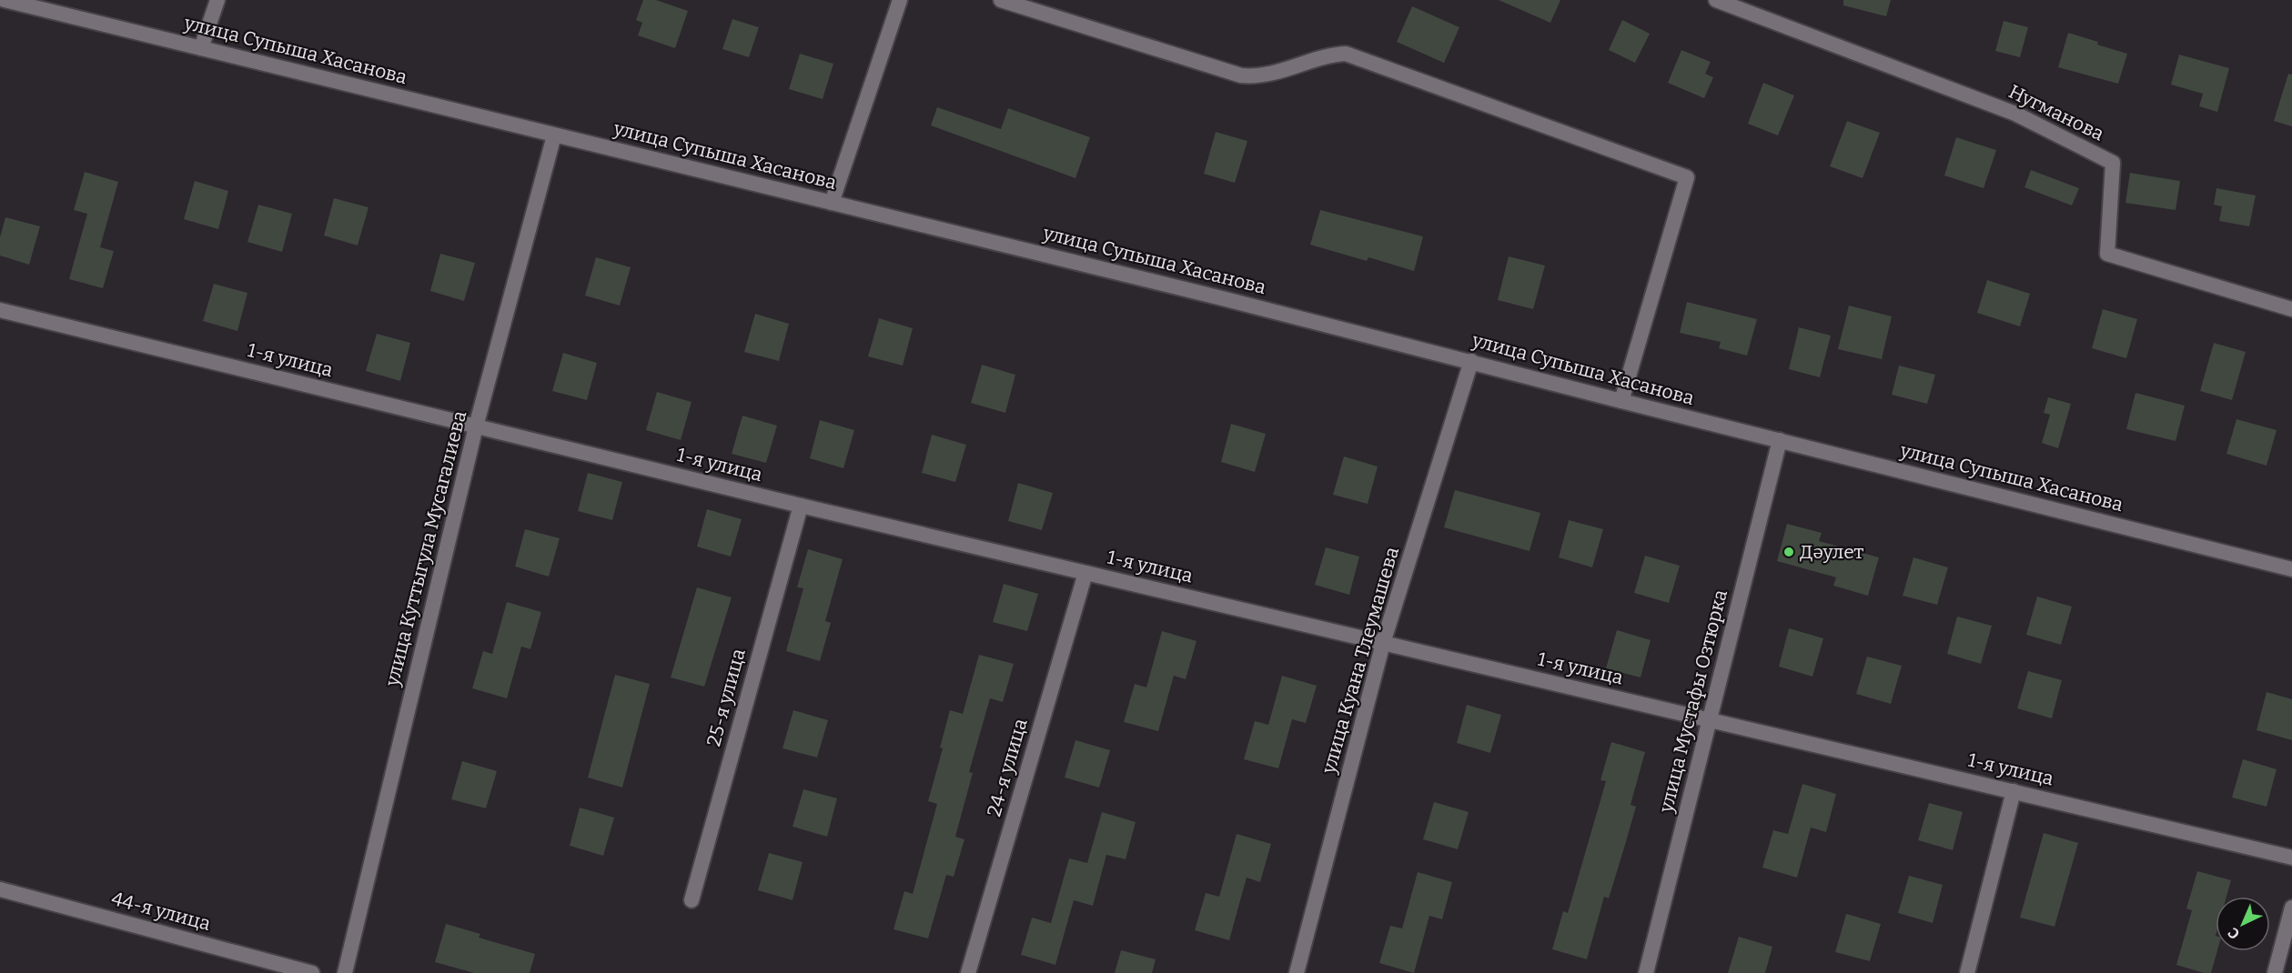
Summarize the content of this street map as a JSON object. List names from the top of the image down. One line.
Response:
{"streets":{"street":["улица Супыша Хасанова","Нугманова","1-я улица","улица Куттыгула Мусагалиева","улица Куана Тлеумашева","25-я улица","улица Мустафы Озтюрка","24-я улица","44-я улица"]},"crossings":[["улица Супыша Хасанова","улица Куттыгула Мусагалиева"],["улица Супыша Хасанова","улица Куана Тлеумашева"],["улица Супыша Хасанова","улица Мустафы Озтюрка"],["1-я улица","улица Куттыгула Мусагалиева"],["1-я улица","улица Куана Тлеумашева"],["1-я улица","25-я улица"],["1-я улица","улица Мустафы Озтюрка"],["1-я улица","24-я улица"]],"places":["Дәулет"],"north":"bottom left"}
